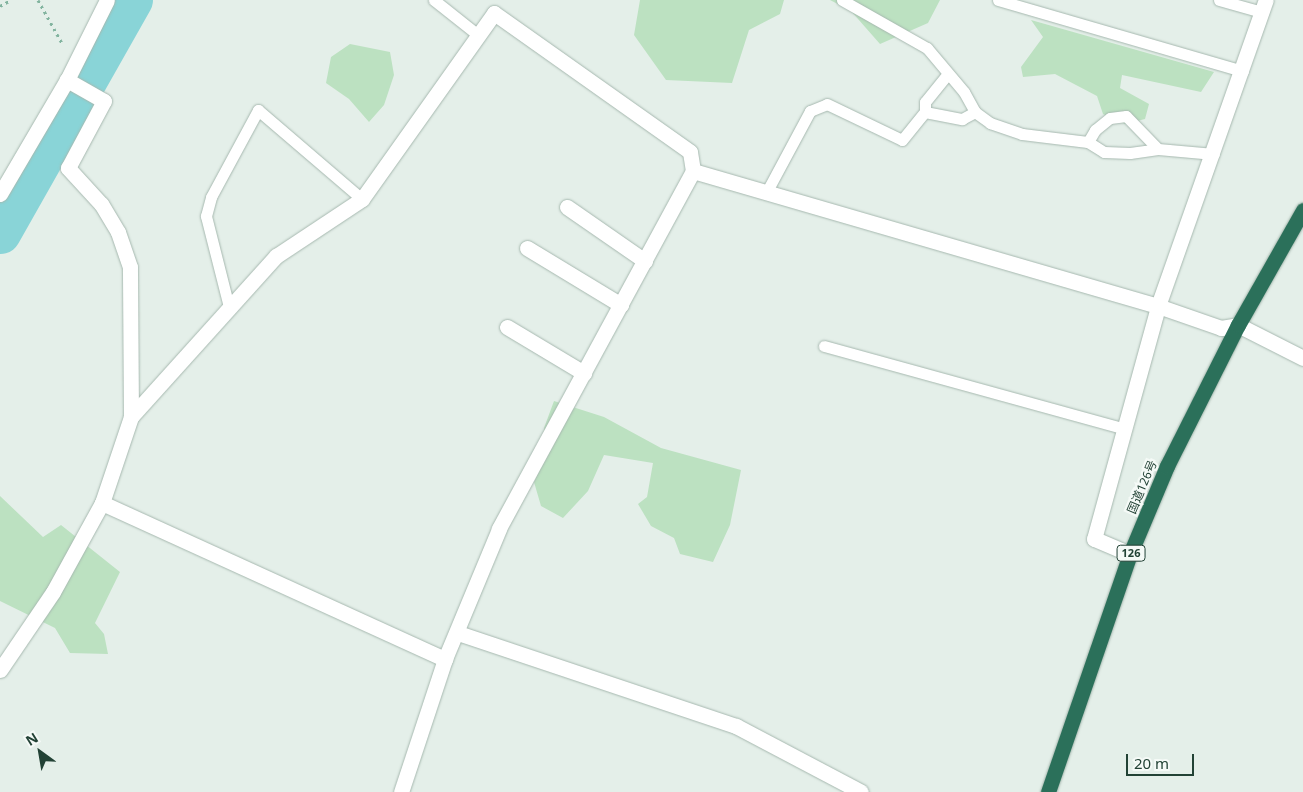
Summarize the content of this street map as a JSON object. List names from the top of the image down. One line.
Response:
{"streets":{"highway":["国道126号","126"]},"scale_bar":"20 m","north":"top left"}
